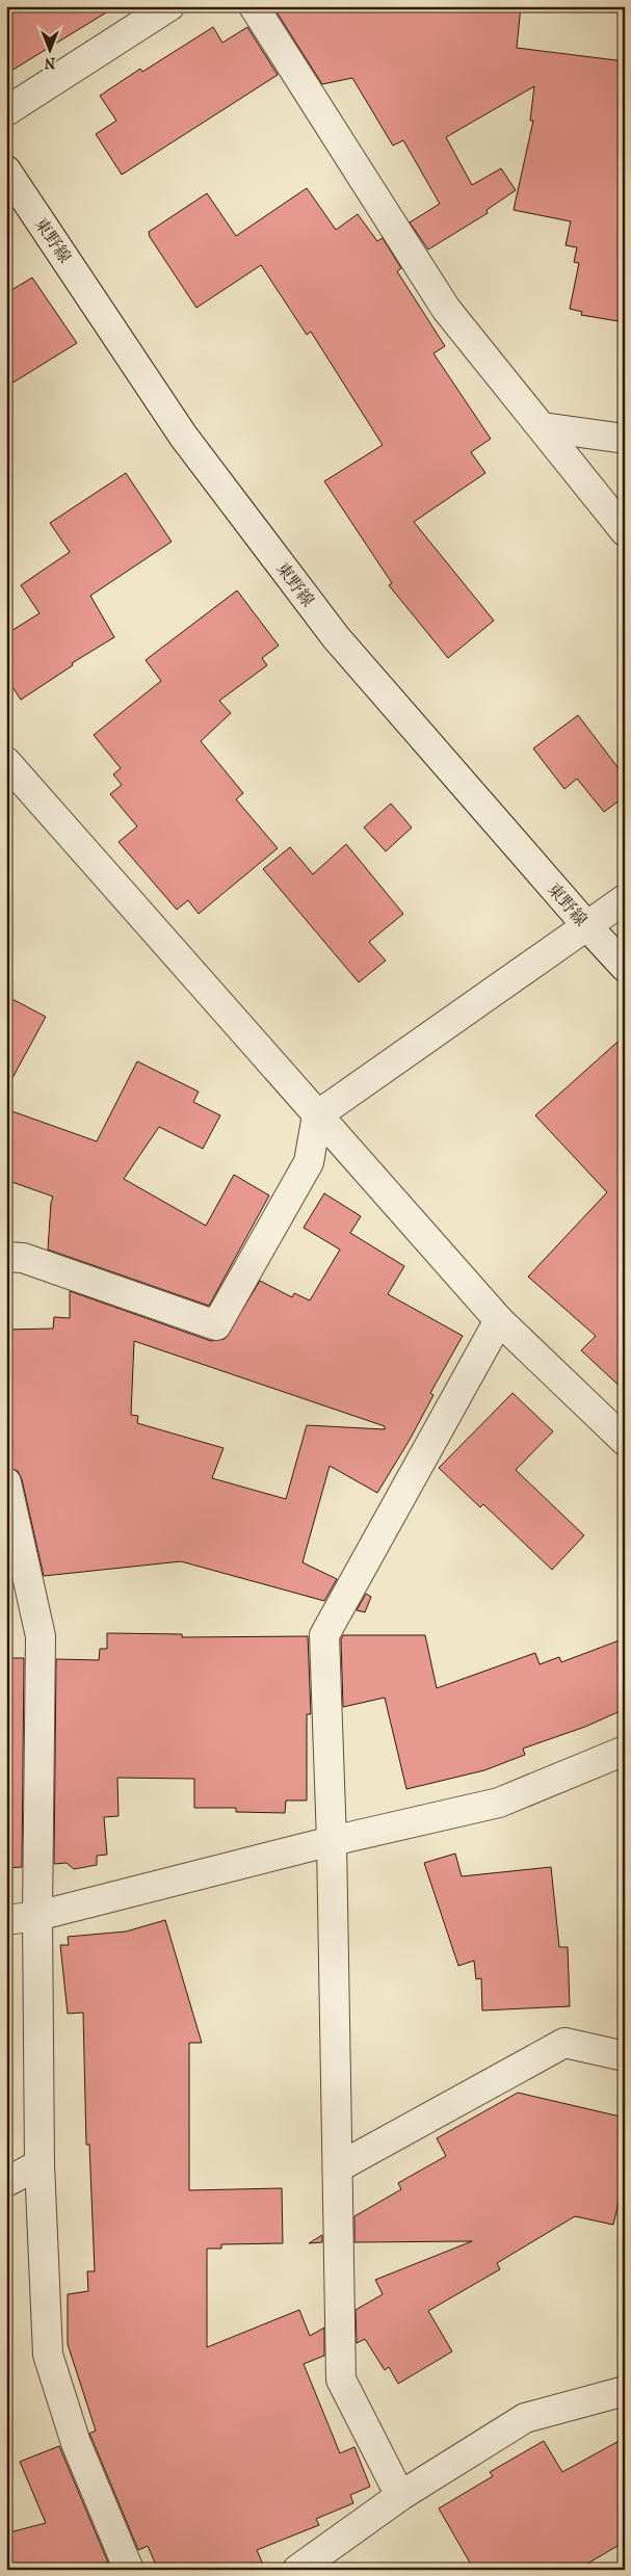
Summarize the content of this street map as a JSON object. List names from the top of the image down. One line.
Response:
{"streets":{"street":["東野線"]},"north":"bottom"}
